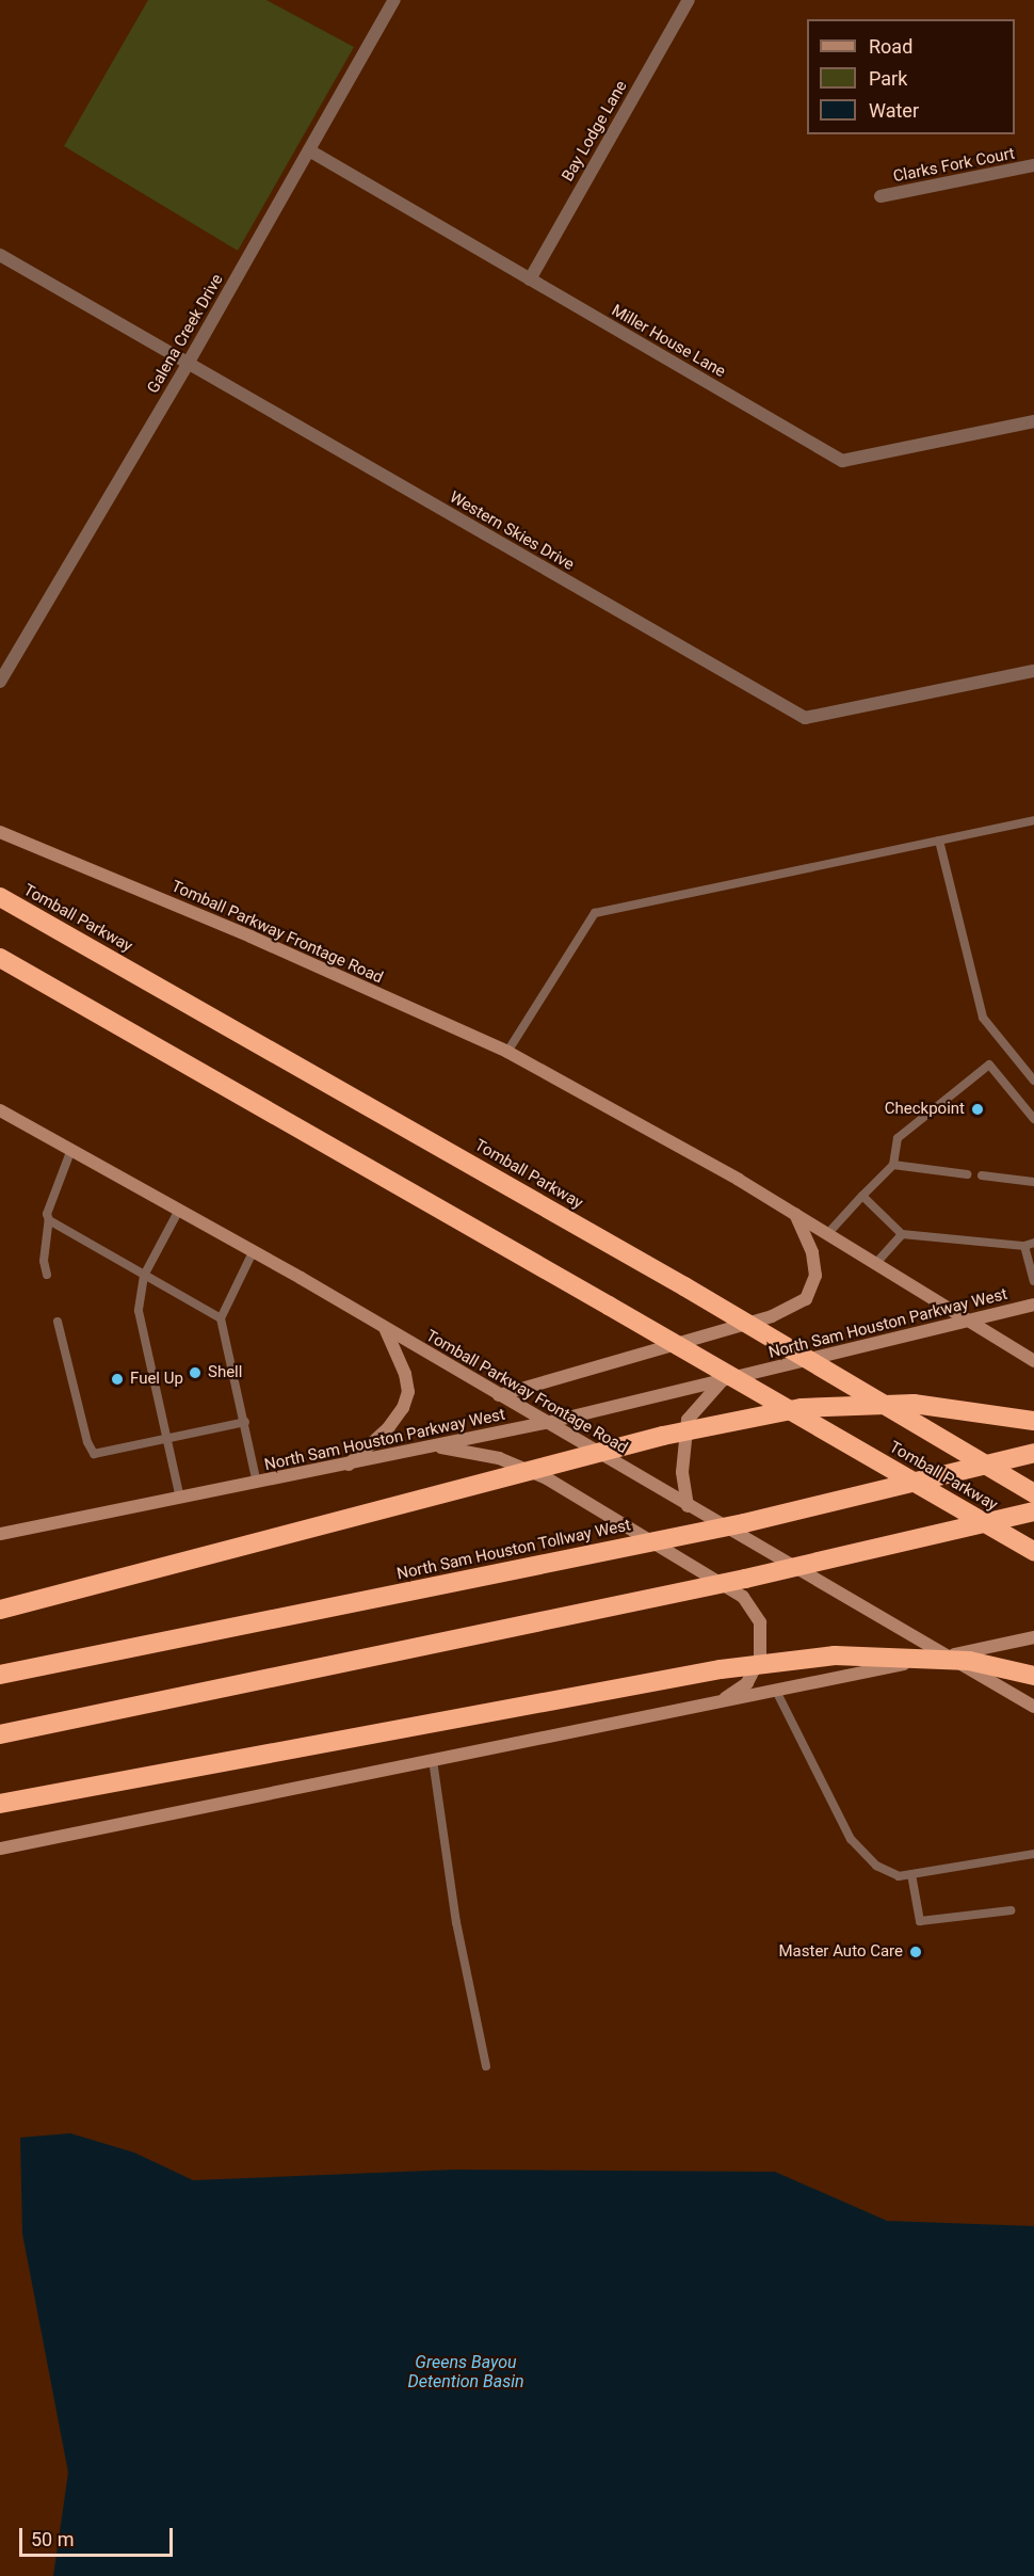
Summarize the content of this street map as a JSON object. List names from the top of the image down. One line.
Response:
{"streets":{"highway":["Tomball Parkway","North Sam Houston Tollway West"],"main road":["Tomball Parkway Frontage Road","North Sam Houston Parkway West"],"street":["Bay Lodge Lane","Clarks Fork Court","Galena Creek Drive","Miller House Lane","Western Skies Drive"]},"crossings":[["Bay Lodge Lane","Miller House Lane"],["Galena Creek Drive","Miller House Lane"],["Galena Creek Drive","Western Skies Drive"],["Tomball Parkway Frontage Road","North Sam Houston Parkway West"]],"water":["Greens Bayou Detention Basin"],"places":["Checkpoint","Shell","Fuel Up","Master Auto Care"],"legend":["Road","Park","Water"],"scale_bar":"50 m"}
